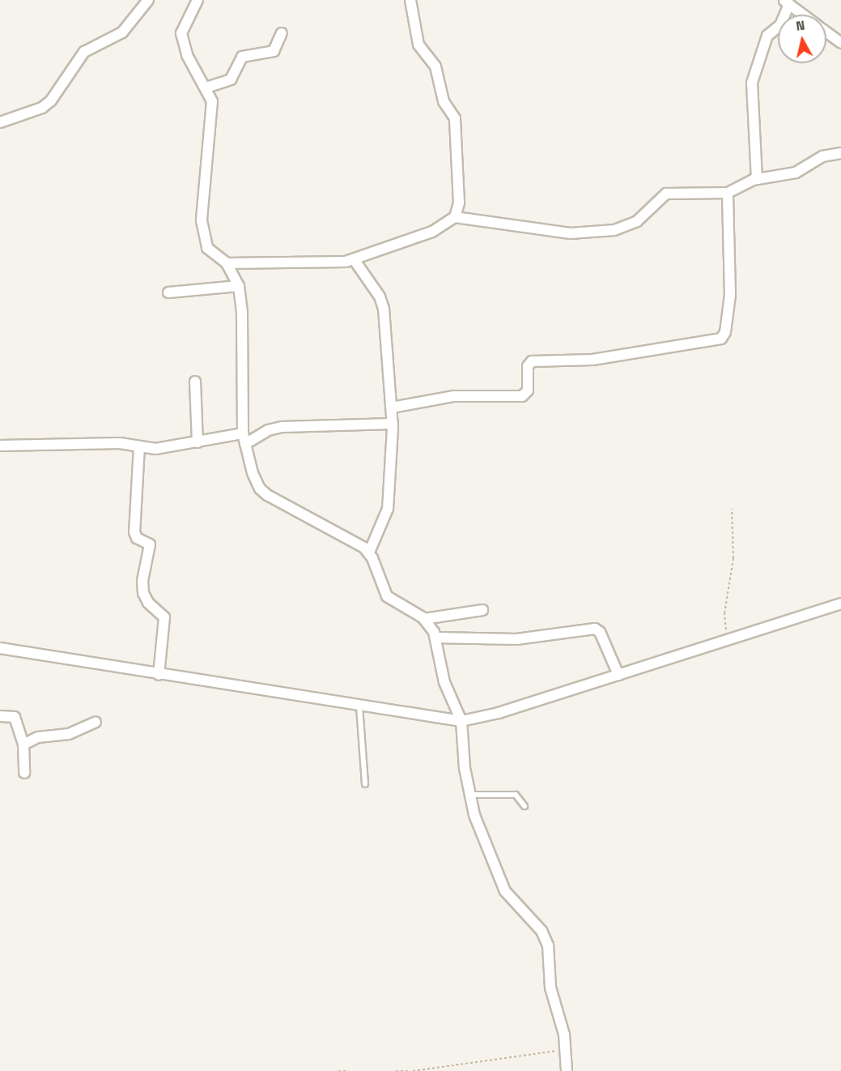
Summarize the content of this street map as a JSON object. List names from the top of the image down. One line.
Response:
{"north":"top"}
